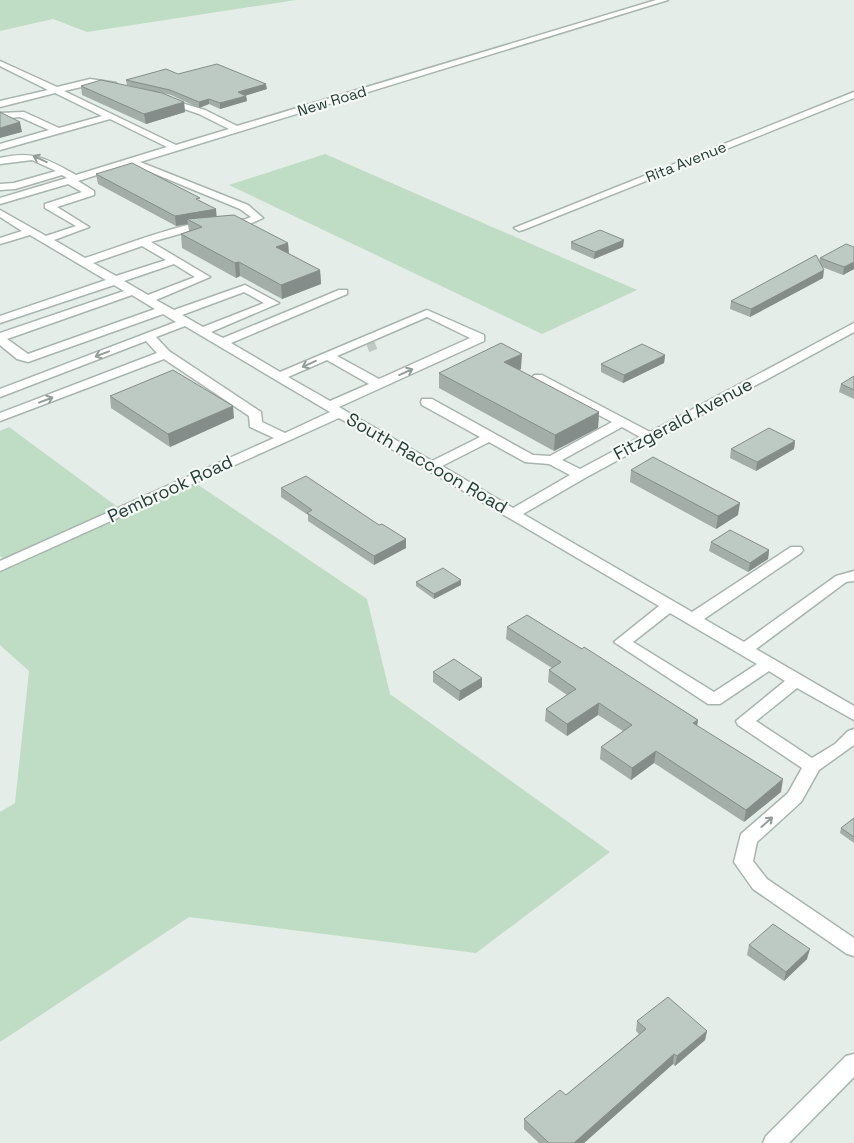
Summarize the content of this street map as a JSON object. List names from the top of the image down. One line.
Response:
{"streets":{"street":["New Road","Rita Avenue","Fitzgerald Avenue","South Raccoon Road","Pembrook Road"]},"crossings":[["Fitzgerald Avenue","South Raccoon Road"],["South Raccoon Road","Pembrook Road"]]}
